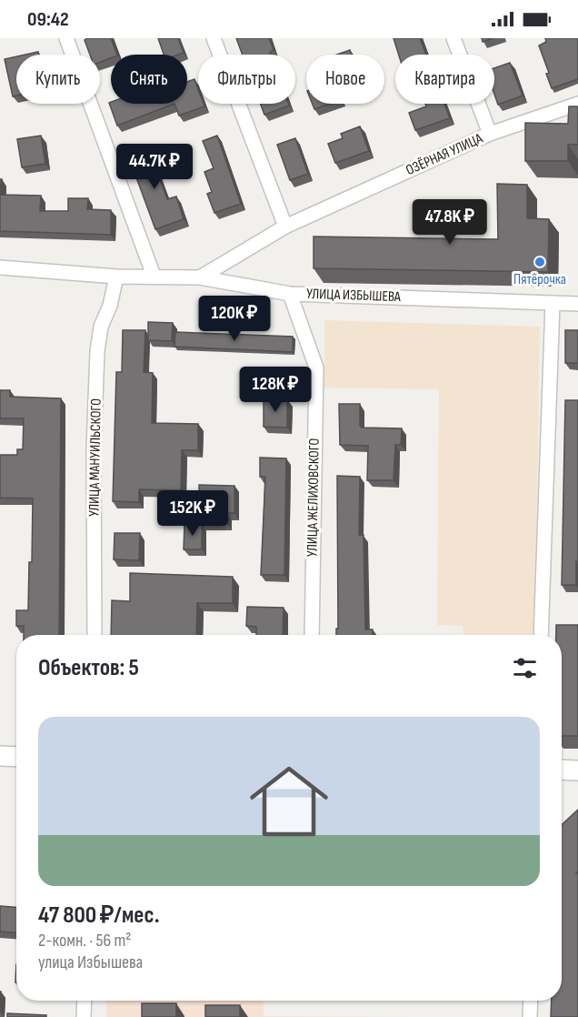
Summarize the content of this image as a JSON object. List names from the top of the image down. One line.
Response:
{"streets":{"street":["ОЗЁРНАЯ УЛИЦА","УЛИЦА ИЗБЫШЕВА","УЛИЦА МАНУИЛЬСКОГО","УЛИЦА ЖЕЛИХОВСКОГО"]},"crossings":[["ОЗЁРНАЯ УЛИЦА","УЛИЦА ИЗБЫШЕВА"],["УЛИЦА ИЗБЫШЕВА","УЛИЦА МАНУИЛЬСКОГО"],["УЛИЦА ИЗБЫШЕВА","УЛИЦА ЖЕЛИХОВСКОГО"]],"places":["Пятёрочка"],"page":{"status":"09:42","chip":["Купить","Снять","Фильтры","Новое","Квартира"],"price":["44.7K ₽","47.8K ₽","120K ₽","128K ₽","152K ₽"],"heading":"Объектов: 5","list":[{"name":"47 800 ₽/мес.","note":"2-комн. · 56 m² · улица Избышева"}]}}
